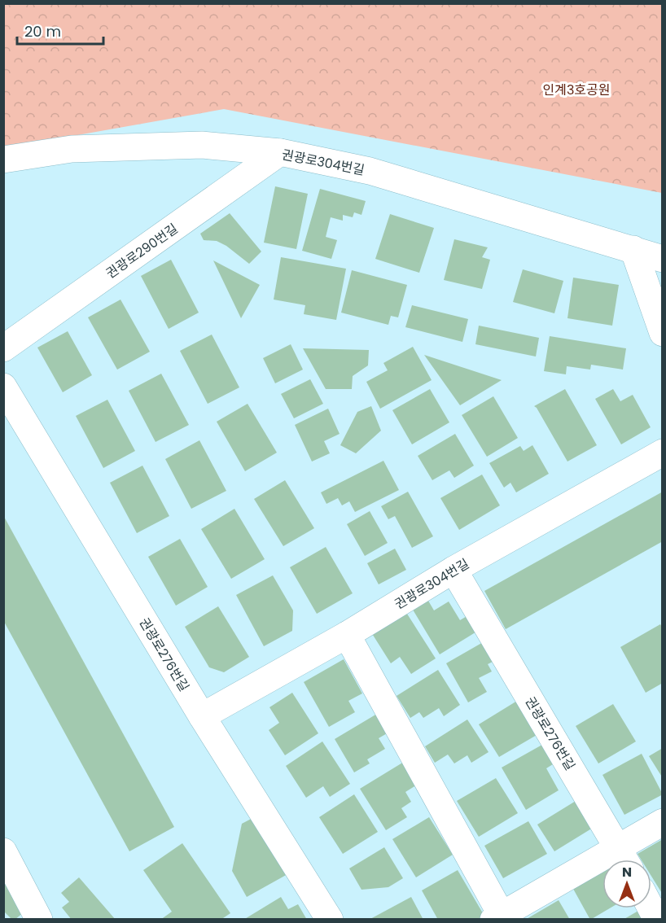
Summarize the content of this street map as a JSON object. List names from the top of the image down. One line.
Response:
{"streets":{"street":["권광로304번길","권광로290번길","권광로276번길"]},"crossings":[["권광로304번길","권광로290번길"],["권광로304번길","권광로276번길"]],"parks":["인계3호공원"],"scale_bar":"20 m","north":"top"}
